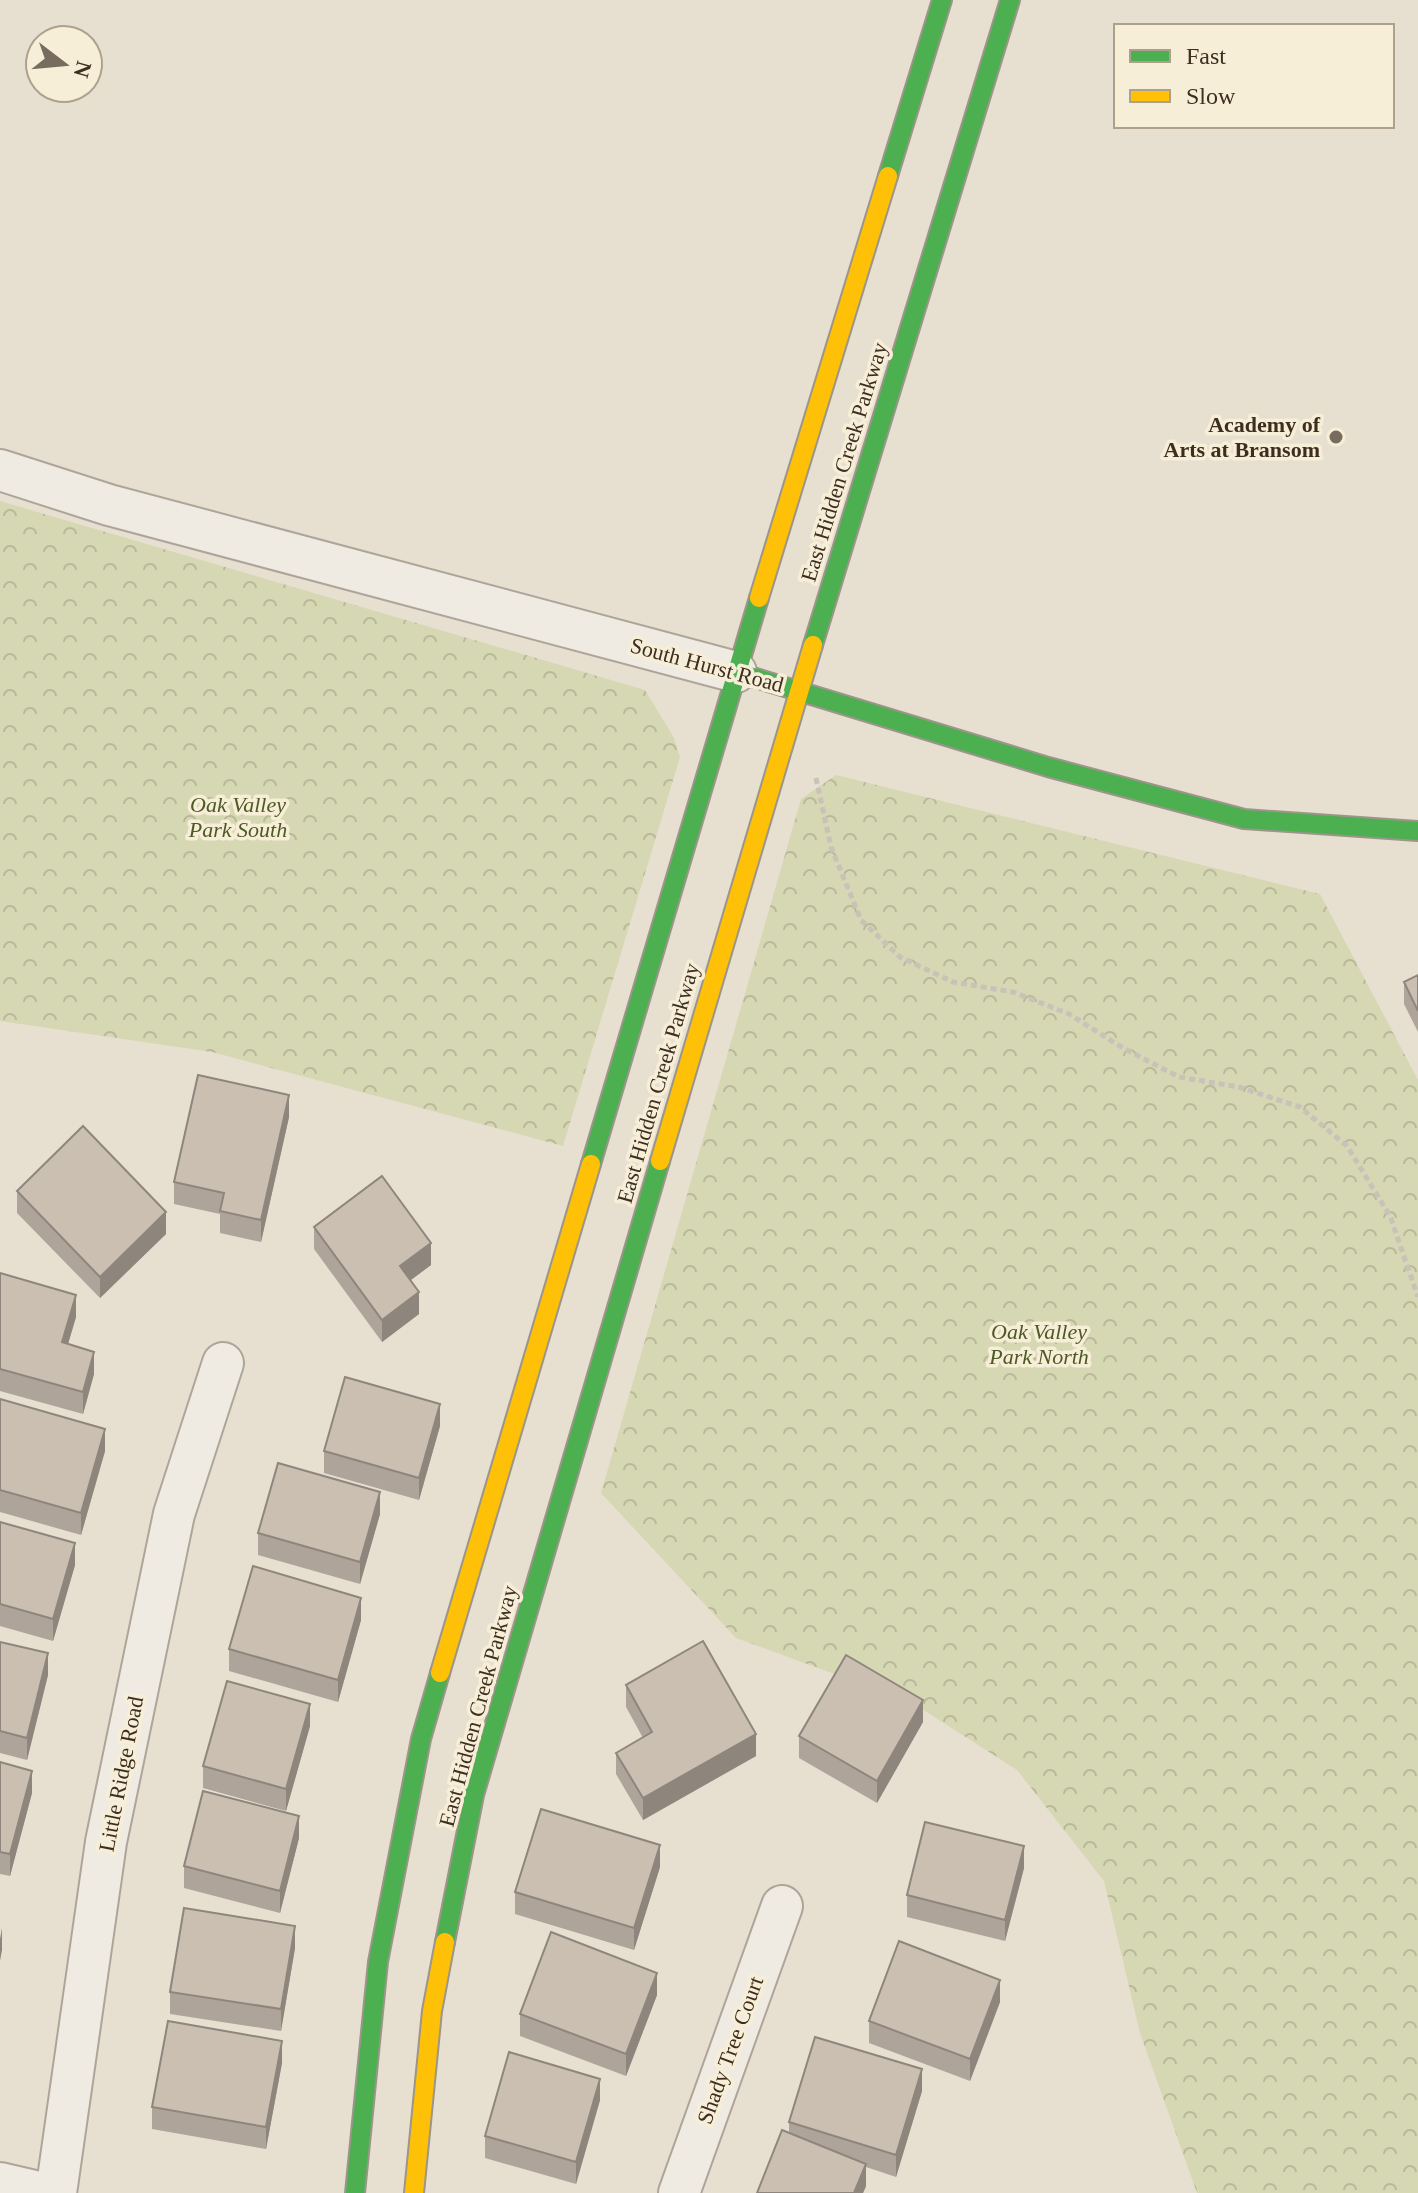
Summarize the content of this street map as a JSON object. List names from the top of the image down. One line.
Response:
{"streets":{"main road":["East Hidden Creek Parkway","South Hurst Road"],"street":["Little Ridge Road","Shady Tree Court"]},"crossings":[["East Hidden Creek Parkway","South Hurst Road"]],"parks":["Oak Valley Park South","Oak Valley Park North"],"places":["Academy of Arts at Bransom"],"legend":["Fast","Slow"],"north":"right"}
